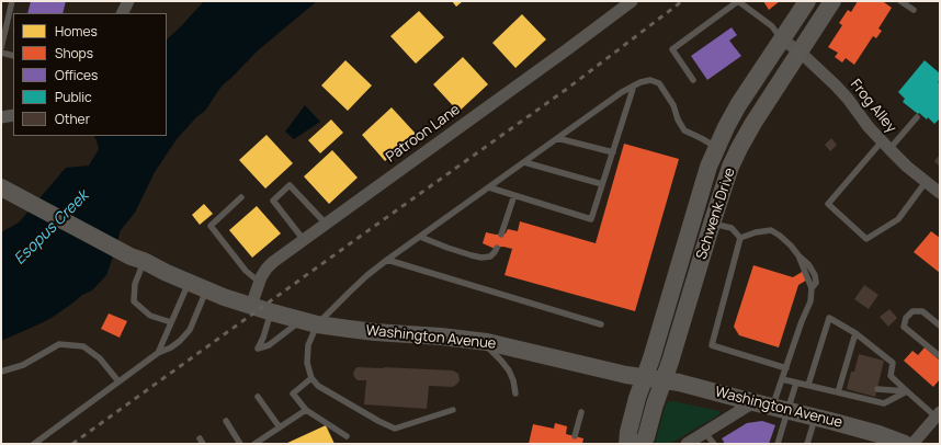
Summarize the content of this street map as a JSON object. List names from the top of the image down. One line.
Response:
{"streets":{"street":["Frog Alley","Patroon Lane","Schwenk Drive","Washington Avenue"]},"crossings":[["Frog Alley","Schwenk Drive"],["Patroon Lane","Washington Avenue"],["Schwenk Drive","Washington Avenue"]],"water":["Esopus Creek"],"legend":["Homes","Shops","Offices","Public","Other"]}
